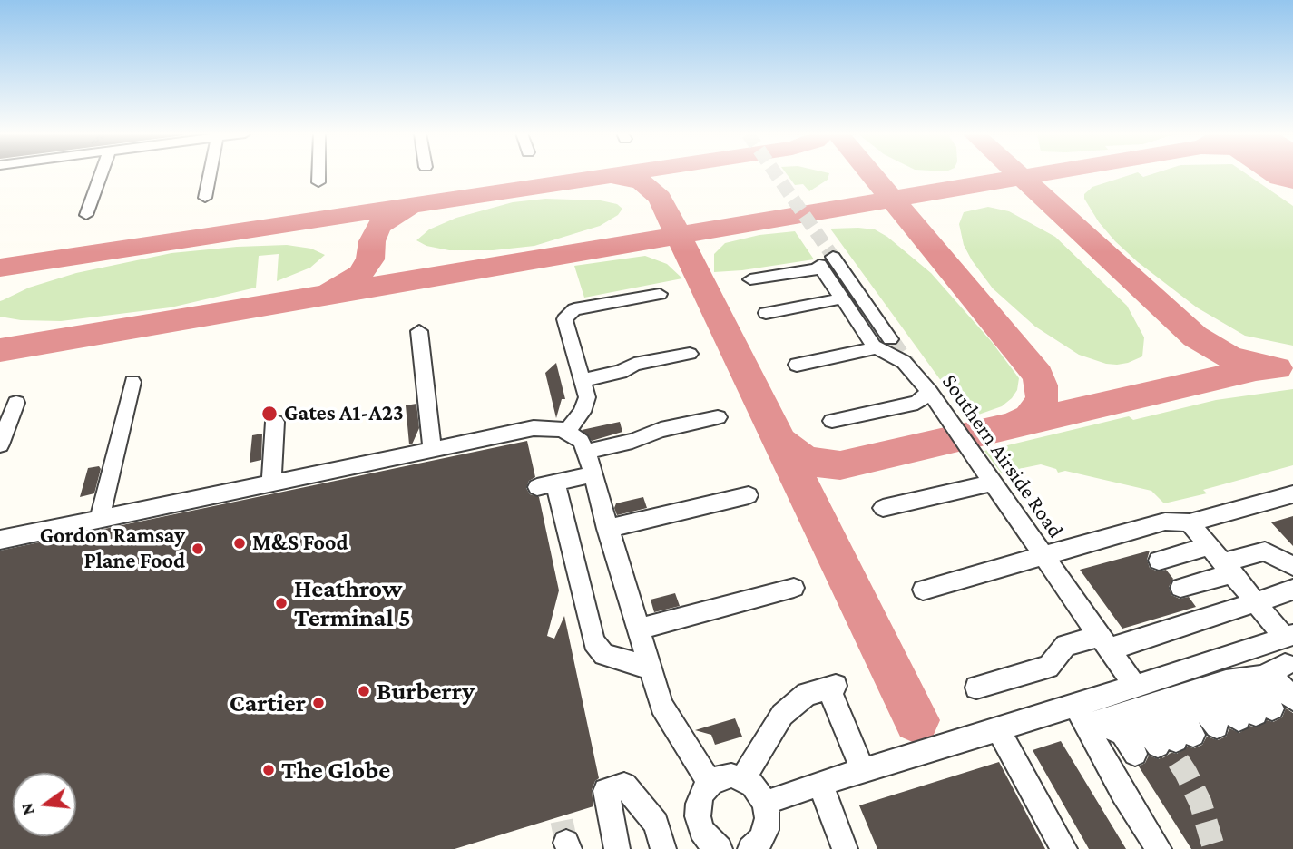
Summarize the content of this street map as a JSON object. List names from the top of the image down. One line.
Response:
{"streets":{"street":["Southern Airside Road"]},"places":["Gates A1-A23","M&S Food","Gordon Ramsay Plane Food","Heathrow Terminal 5","Burberry","Cartier","The Globe"],"north":"left"}
